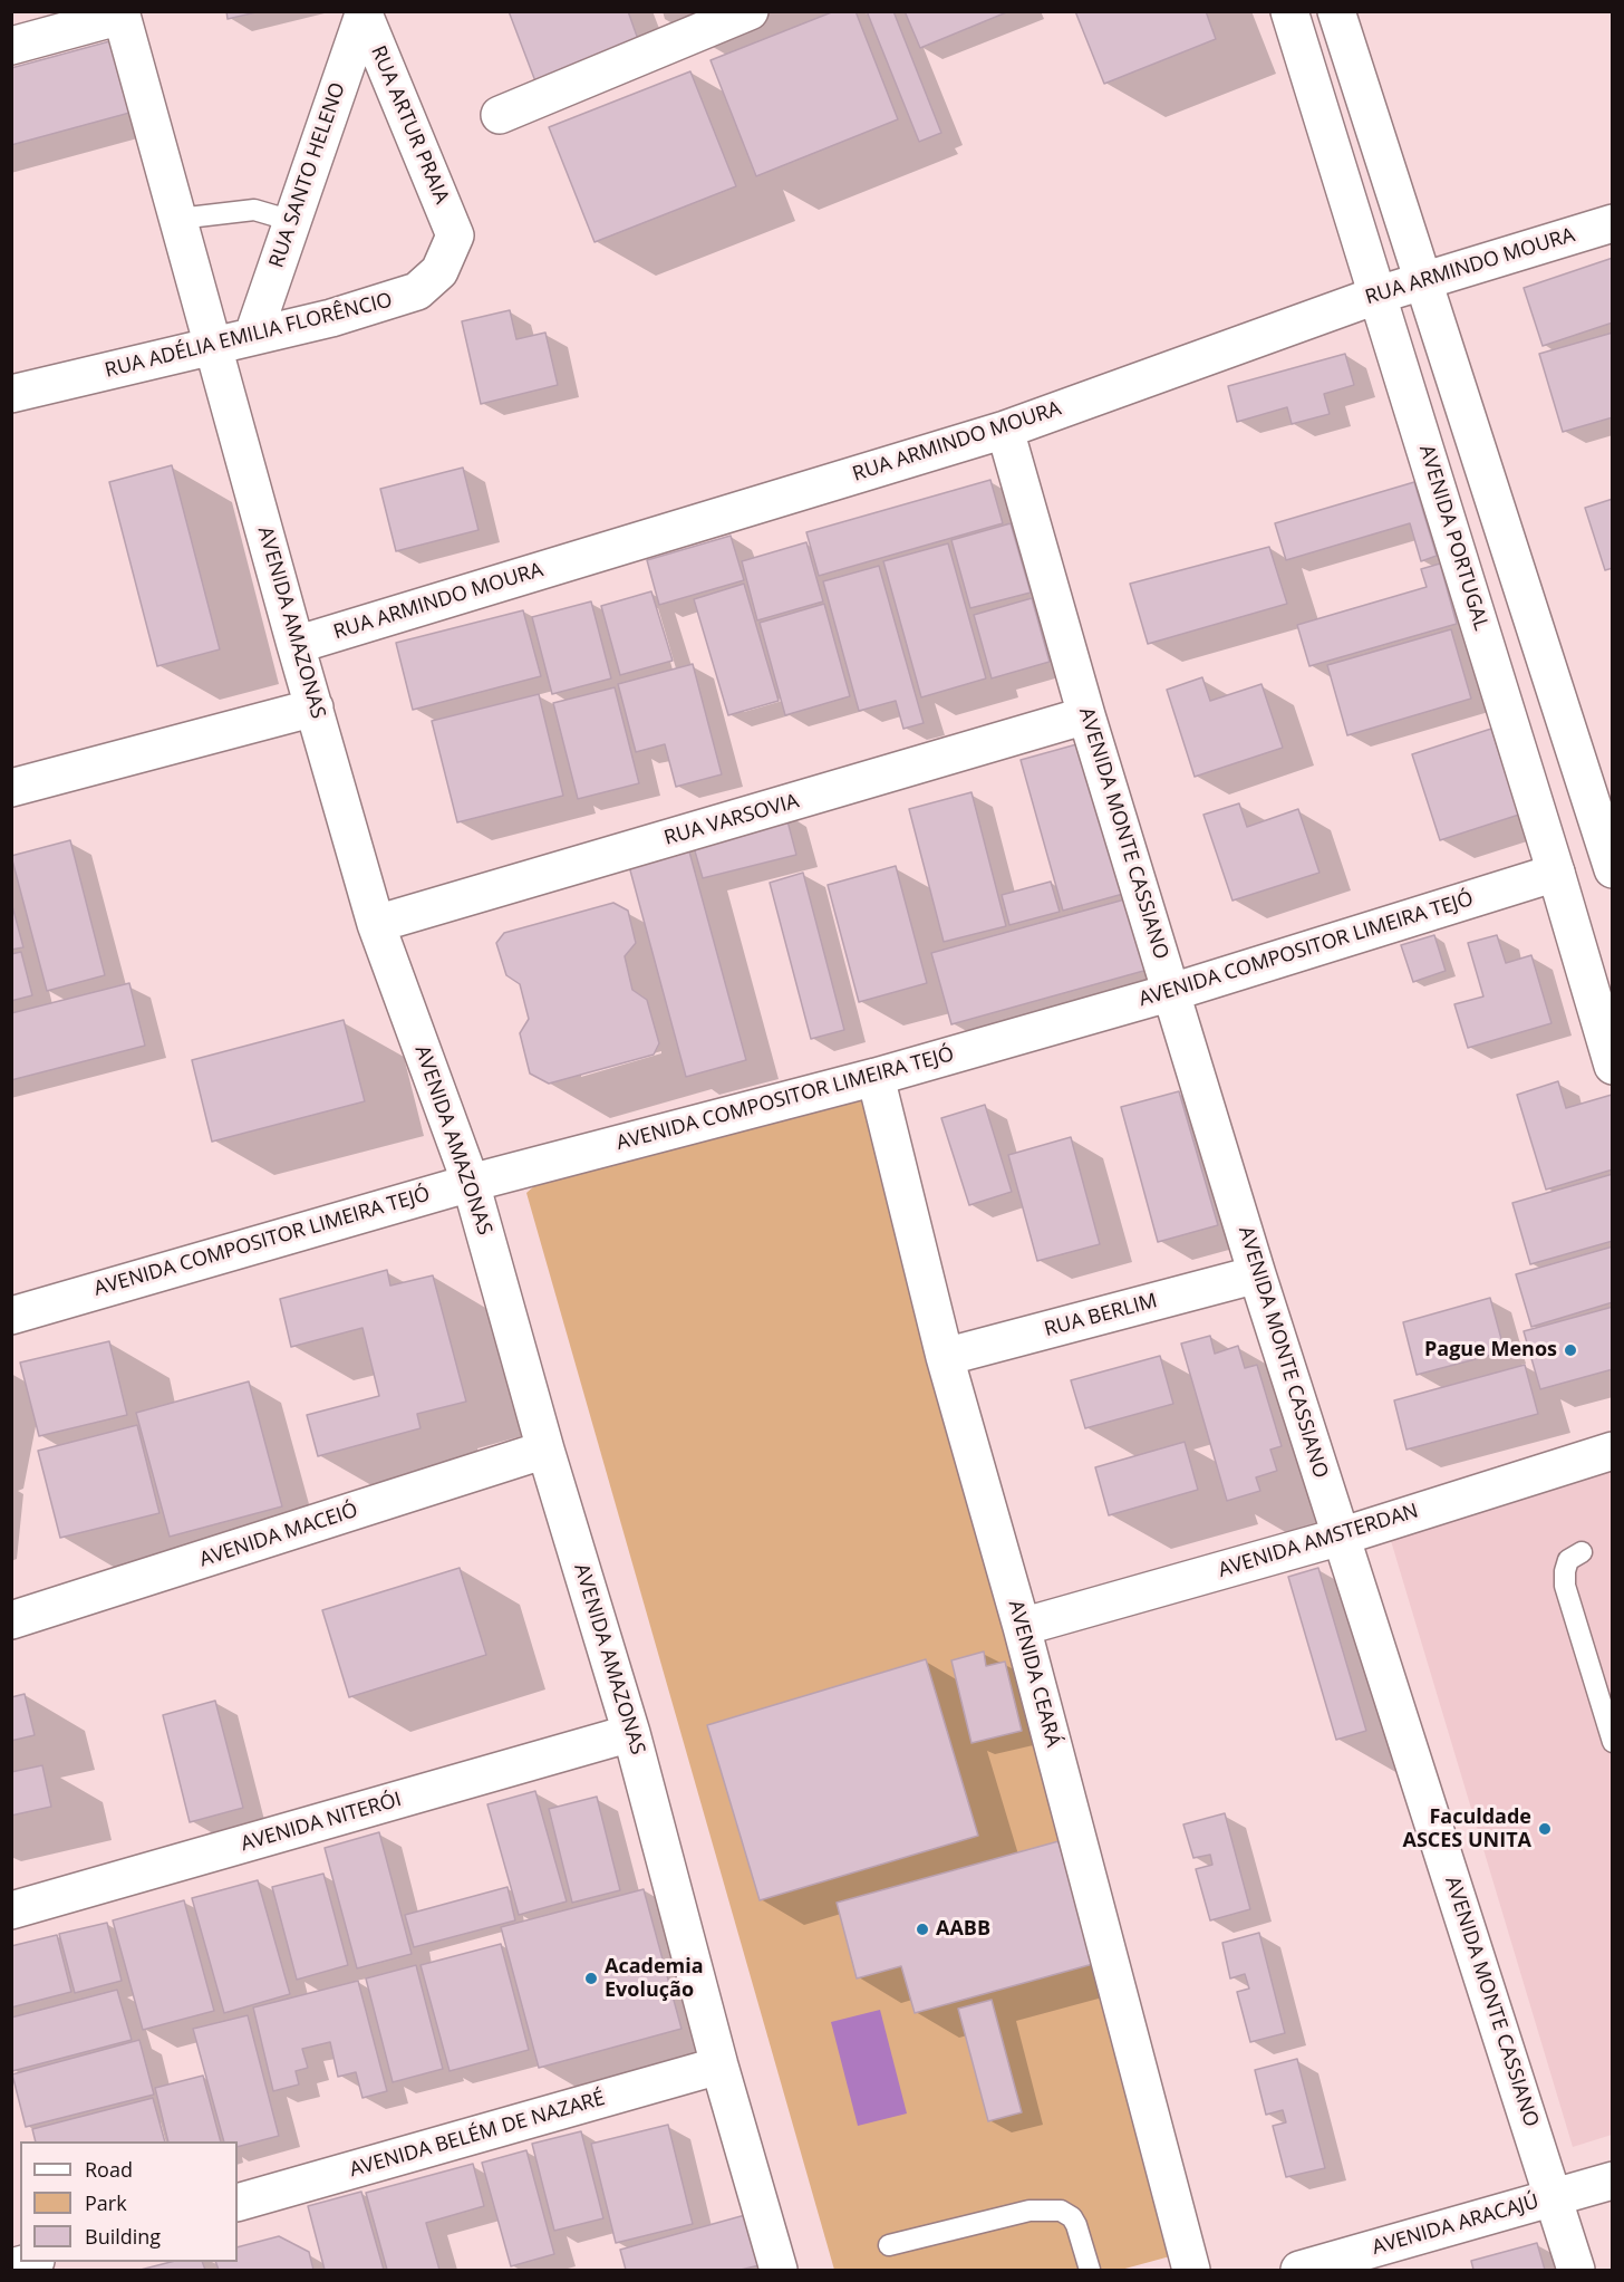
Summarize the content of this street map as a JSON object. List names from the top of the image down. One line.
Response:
{"streets":{"street":["RUA ARTUR PRAIA","RUA SANTO HELENO","RUA ARMINDO MOURA","RUA ADÉLIA EMILIA FLORÊNCIO","AVENIDA PORTUGAL","AVENIDA AMAZONAS","RUA VARSOVIA","AVENIDA MONTE CASSIANO","AVENIDA COMPOSITOR LIMEIRA TEJÓ","RUA BERLIM","AVENIDA MACEIÓ","AVENIDA AMSTERDAN","AVENIDA CEARÁ","AVENIDA NITERÓI","AVENIDA BELÉM DE NAZARÉ","AVENIDA ARACAJÚ"]},"crossings":[["RUA ARTUR PRAIA","RUA SANTO HELENO"],["RUA ARTUR PRAIA","RUA ADÉLIA EMILIA FLORÊNCIO"],["RUA SANTO HELENO","RUA ADÉLIA EMILIA FLORÊNCIO"],["RUA ARMINDO MOURA","AVENIDA PORTUGAL"],["RUA ARMINDO MOURA","AVENIDA AMAZONAS"],["RUA ARMINDO MOURA","AVENIDA MONTE CASSIANO"],["RUA ADÉLIA EMILIA FLORÊNCIO","AVENIDA AMAZONAS"],["AVENIDA PORTUGAL","AVENIDA COMPOSITOR LIMEIRA TEJÓ"],["AVENIDA AMAZONAS","RUA VARSOVIA"],["AVENIDA AMAZONAS","AVENIDA COMPOSITOR LIMEIRA TEJÓ"],["AVENIDA AMAZONAS","AVENIDA MACEIÓ"],["AVENIDA AMAZONAS","AVENIDA NITERÓI"],["AVENIDA AMAZONAS","AVENIDA BELÉM DE NAZARÉ"],["RUA VARSOVIA","AVENIDA MONTE CASSIANO"],["AVENIDA MONTE CASSIANO","AVENIDA COMPOSITOR LIMEIRA TEJÓ"],["AVENIDA MONTE CASSIANO","RUA BERLIM"],["AVENIDA MONTE CASSIANO","AVENIDA AMSTERDAN"],["AVENIDA MONTE CASSIANO","AVENIDA ARACAJÚ"],["AVENIDA COMPOSITOR LIMEIRA TEJÓ","AVENIDA CEARÁ"],["RUA BERLIM","AVENIDA CEARÁ"],["AVENIDA AMSTERDAN","AVENIDA CEARÁ"]],"places":["Pague Menos","Faculdade ASCES UNITA","AABB","Academia Evolução"],"legend":["Road","Park","Building"]}
